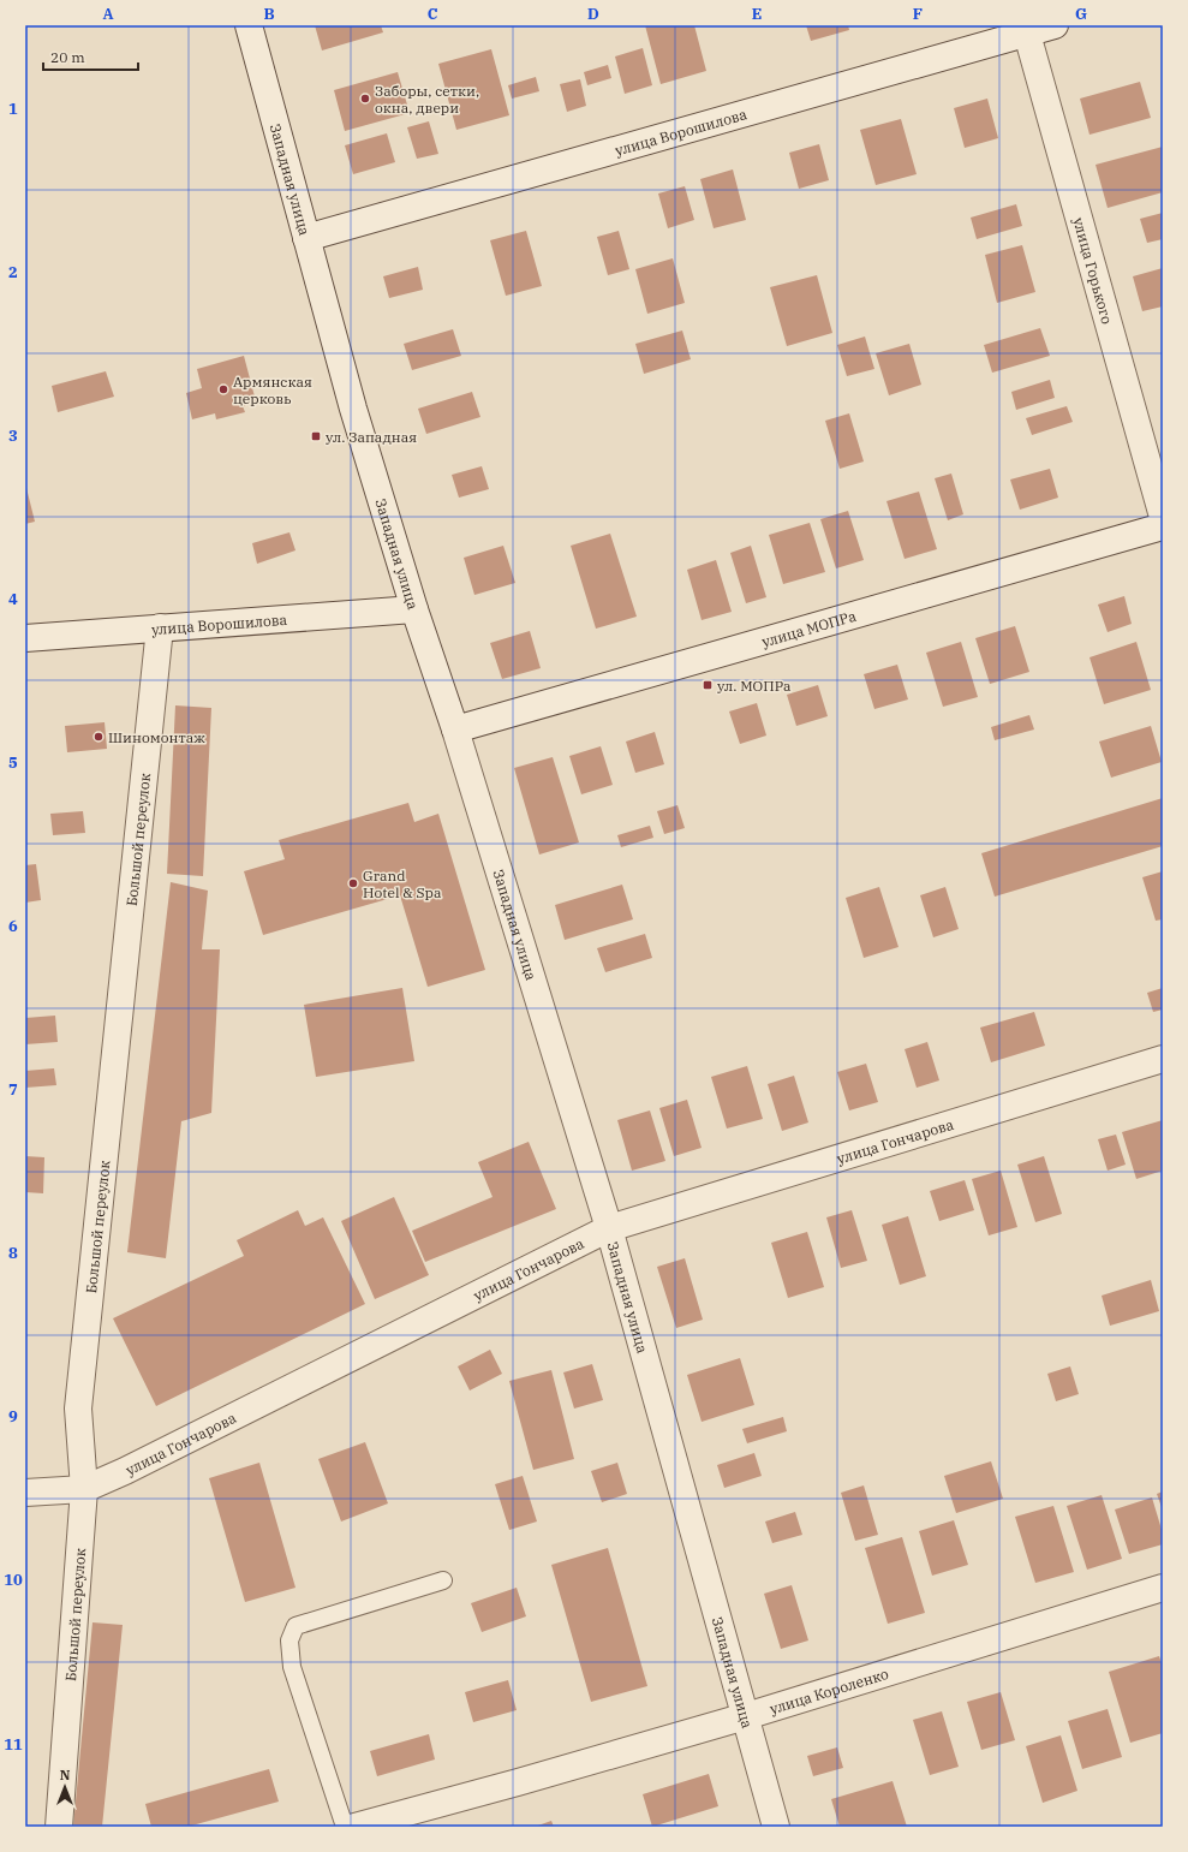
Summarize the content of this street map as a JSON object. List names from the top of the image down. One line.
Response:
{"streets":{"street":["улица Ворошилова","Западная улица","улица Горького","улица МОПРа","Большой переулок","улица Гончарова","улица Короленко"]},"crossings":[["улица Ворошилова","Западная улица"],["улица Ворошилова","улица Горького"],["улица Ворошилова","Большой переулок"],["Западная улица","улица МОПРа"],["Западная улица","улица Гончарова"],["Западная улица","улица Короленко"],["Большой переулок","улица Гончарова"]],"places":{"other":["Заборы, сетки, окна, двери","Армянская церковь","Шиномонтаж","Grand Hotel & Spa"],"transit":["ул. Западная","ул. МОПРа"]},"scale_bar":"20 m","north":"top","grid":{"columns":["A","B","C","D","E","F","G"],"rows":["1","2","3","4","5","6","7","8","9","10","11"]}}
